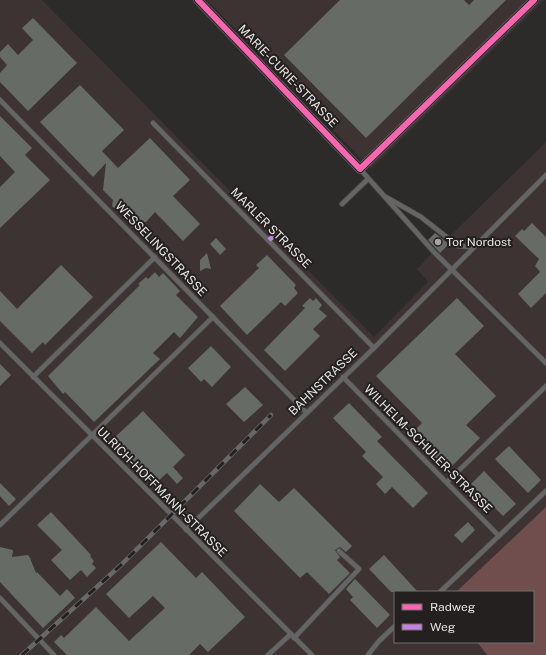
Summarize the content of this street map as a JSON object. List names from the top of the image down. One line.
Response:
{"streets":{"street":["MARIE-CURIE-STRASSE"],"lane":["MARLER STRASSE","WESSELINGSTRASSE","BAHNSTRASSE","WILHELM-SCHULER-STRASSE","ULRICH-HOFFMANN-STRASSE"]},"crossings":[["MARIE-CURIE-STRASSE","BAHNSTRASSE"],["MARLER STRASSE","BAHNSTRASSE"],["WESSELINGSTRASSE","BAHNSTRASSE"],["BAHNSTRASSE","WILHELM-SCHULER-STRASSE"],["BAHNSTRASSE","ULRICH-HOFFMANN-STRASSE"]],"places":["Tor Nordost"],"legend":["Radweg","Weg"]}
